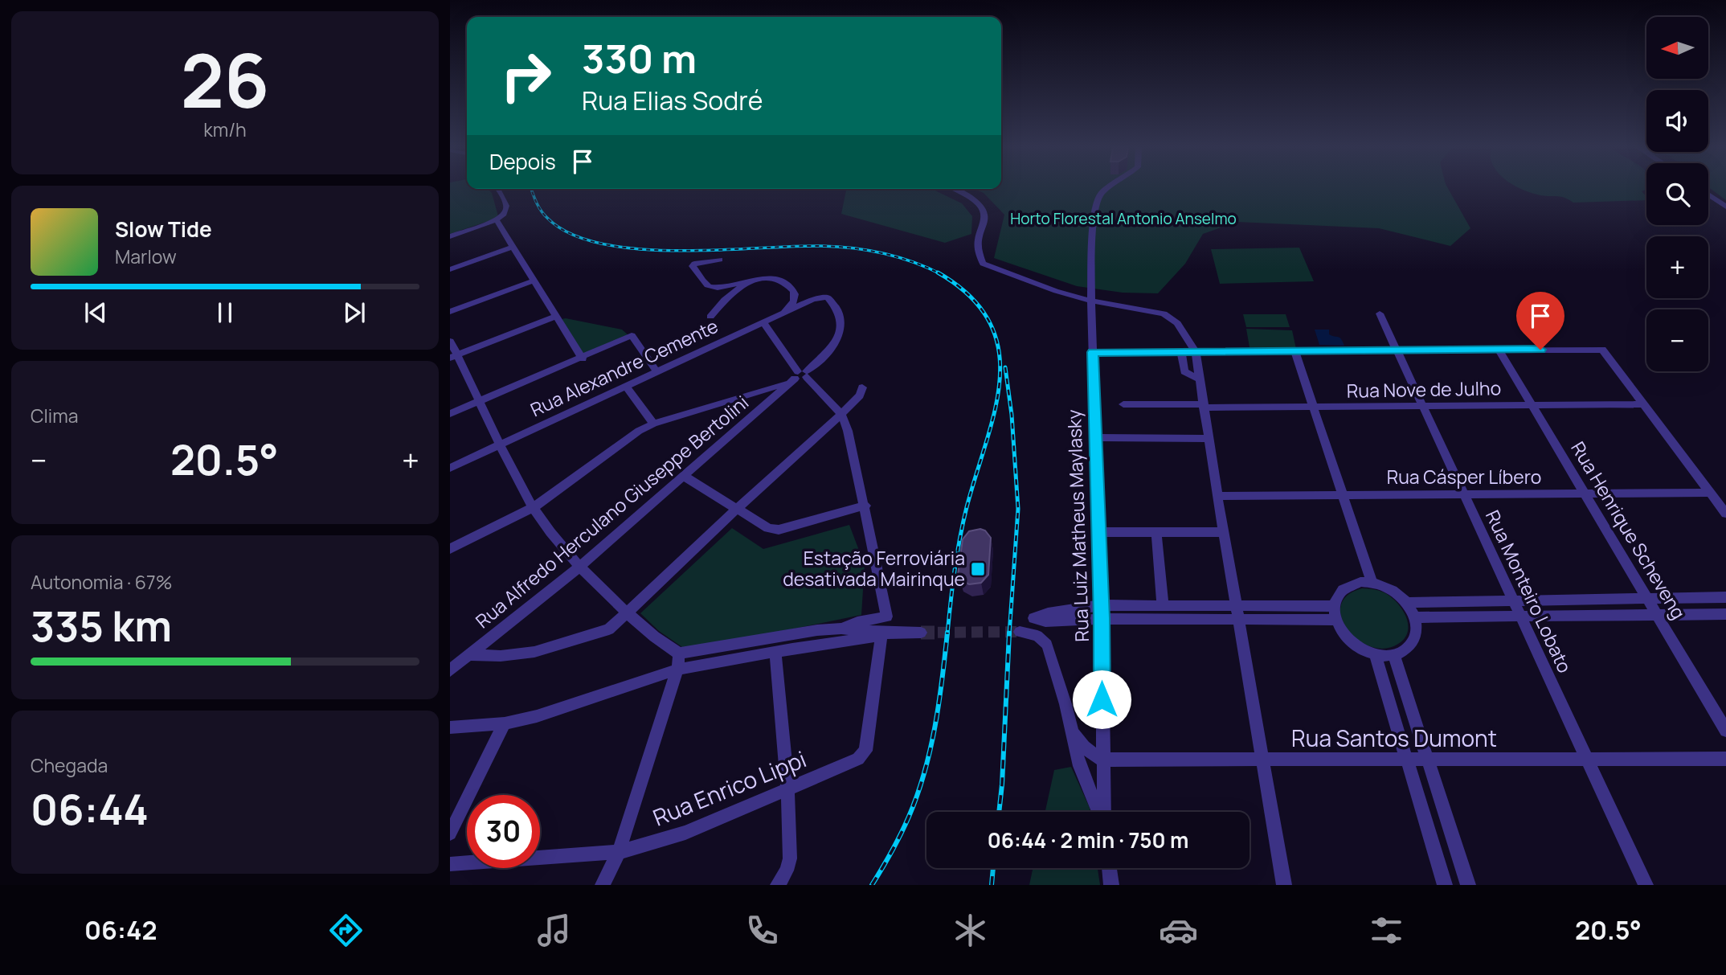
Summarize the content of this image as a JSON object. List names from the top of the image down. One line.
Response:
{"streets":{"street":["Rua Alexandre Cemente","Rua Nove de Julho","Rua Cásper Líbero","Rua Alfredo Herculano Giuseppe Bertolini","Rua Luiz Matheus Maylasky","Rua Henrique Scheveng","Rua Monteiro Lobato","Rua Santos Dumont","Rua Enrico Lippi"]},"crossings":[["Rua Alexandre Cemente","Rua Alfredo Herculano Giuseppe Bertolini"],["Rua Nove de Julho","Rua Henrique Scheveng"],["Rua Nove de Julho","Rua Monteiro Lobato"],["Rua Cásper Líbero","Rua Henrique Scheveng"],["Rua Cásper Líbero","Rua Monteiro Lobato"],["Rua Luiz Matheus Maylasky","Rua Santos Dumont"],["Rua Monteiro Lobato","Rua Santos Dumont"]],"parks":["Horto Florestal Antonio Anselmo"],"places":{"transit":["Estação Ferroviária desativada Mairinque"]},"north":"left","page":{"tile":[["26","km/h"],"Clima",["Autonomia · 67%","335 km"],["Chegada","06:44"]],"map_buttons":["+","−"],"turn":["330 m","Rua Elias Sodré"],"then":"Depois","song":["Slow Tide","Marlow"],"heat":["−","20.5°","+"],"limit":"30","trip":"06:44 · 2 min · 750 m","tabs":["06:42","20.5°"]}}
